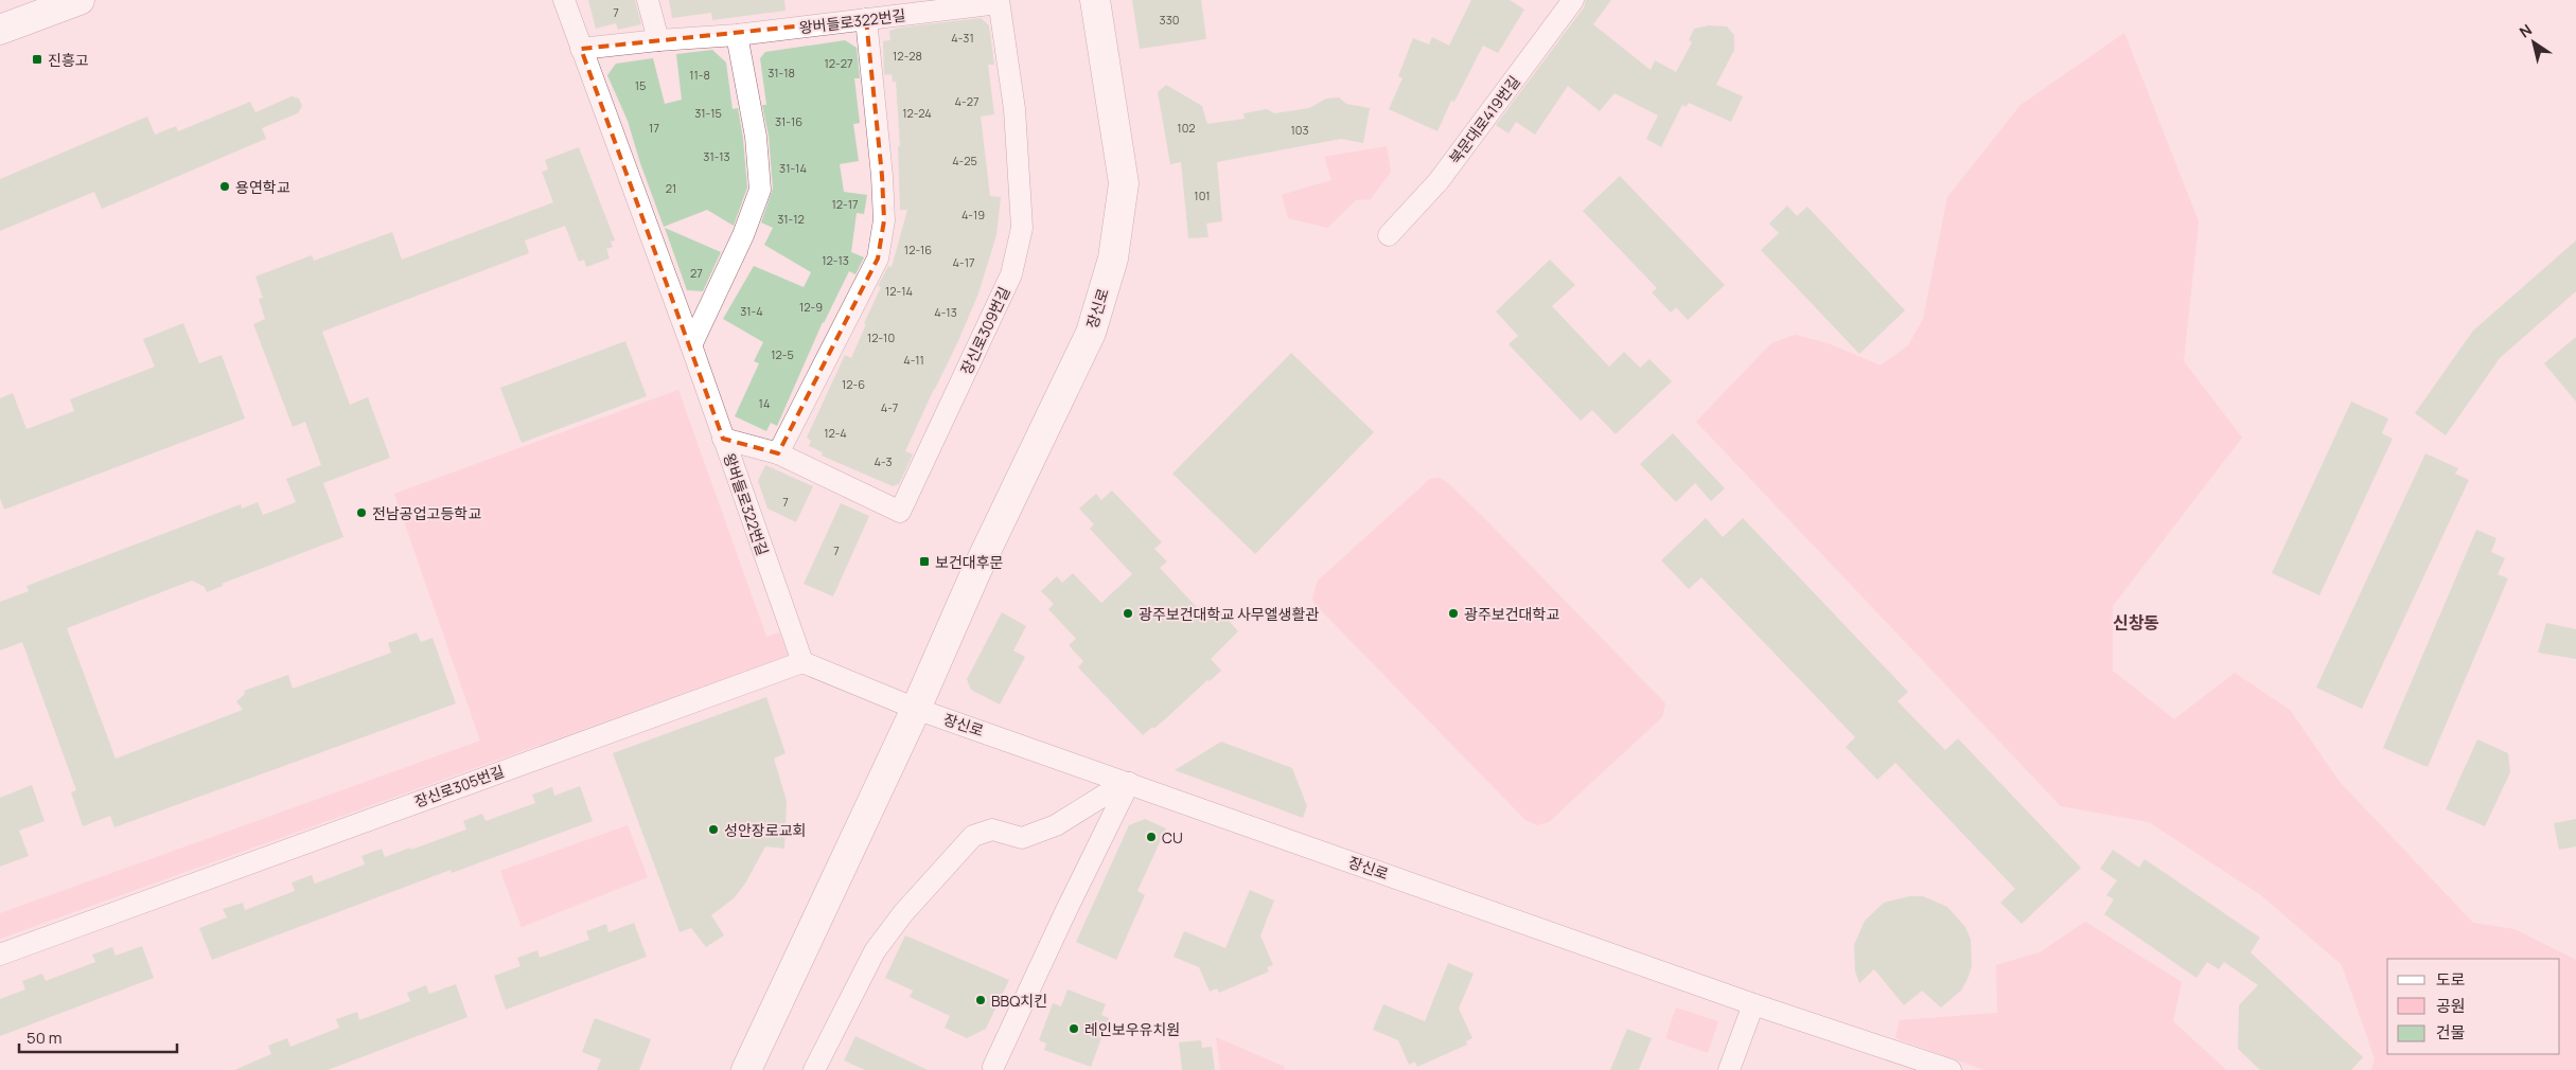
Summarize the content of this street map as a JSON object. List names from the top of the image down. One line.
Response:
{"streets":{"main road":["장신로"],"street":["왕버들로322번길","북문대로419번길","장신로309번길","장신로305번길"]},"crossings":[["왕버들로322번길","장신로309번길"],["왕버들로322번길","장신로305번길"]],"districts":["신창동"],"places":{"transit":["진흥고","보건대후문"],"other":["용연학교","전남공업고등학교","광주보건대학교 사무엘생활관","광주보건대학교","성안장로교회","CU","BBQ치킨","레인보우유치원"]},"house_numbers":["7","330","4-31","12-28","12-27","31-18","11-8","15","4-27","31-15","12-24","31-16","17","102","103","31-13","4-25","31-14","21","101","12-17","4-19","31-12","12-16","12-13","4-17","27","12-14","12-9","31-4","4-13","12-10","12-5","4-11","12-6","14","4-7","12-4","4-3","7","7"],"legend":["도로","공원","건물"],"scale_bar":"50 m","north":"top left"}
